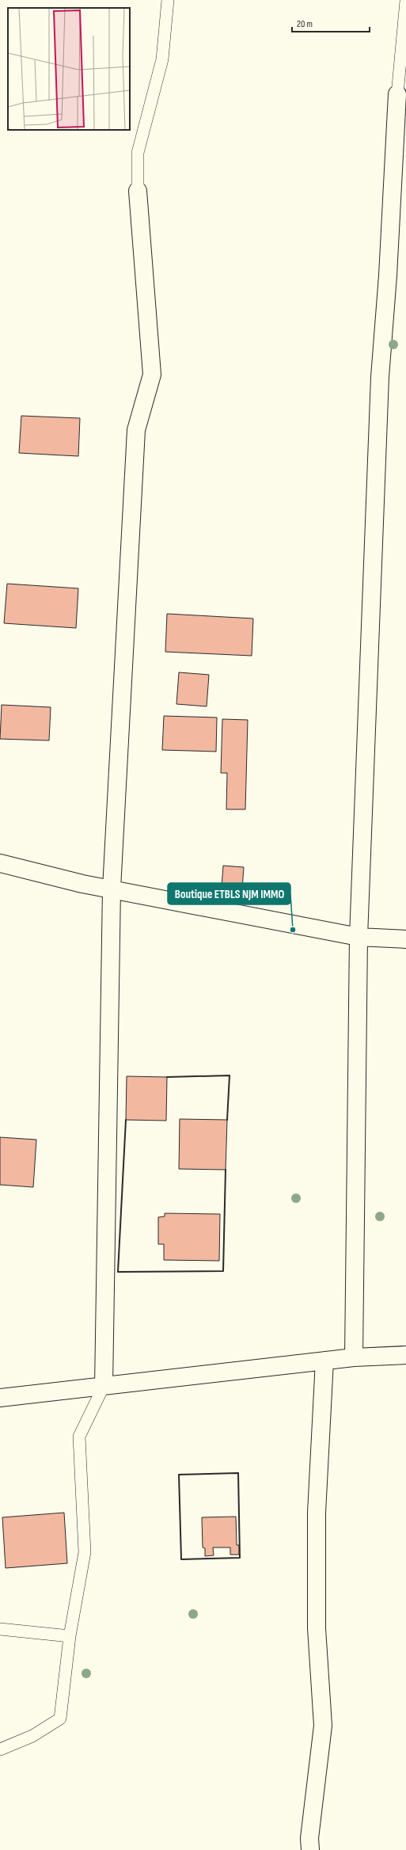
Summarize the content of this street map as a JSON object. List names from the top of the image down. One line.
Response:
{"places":["Boutique ETBLS NJM IMMO"],"scale_bar":"20 m"}
